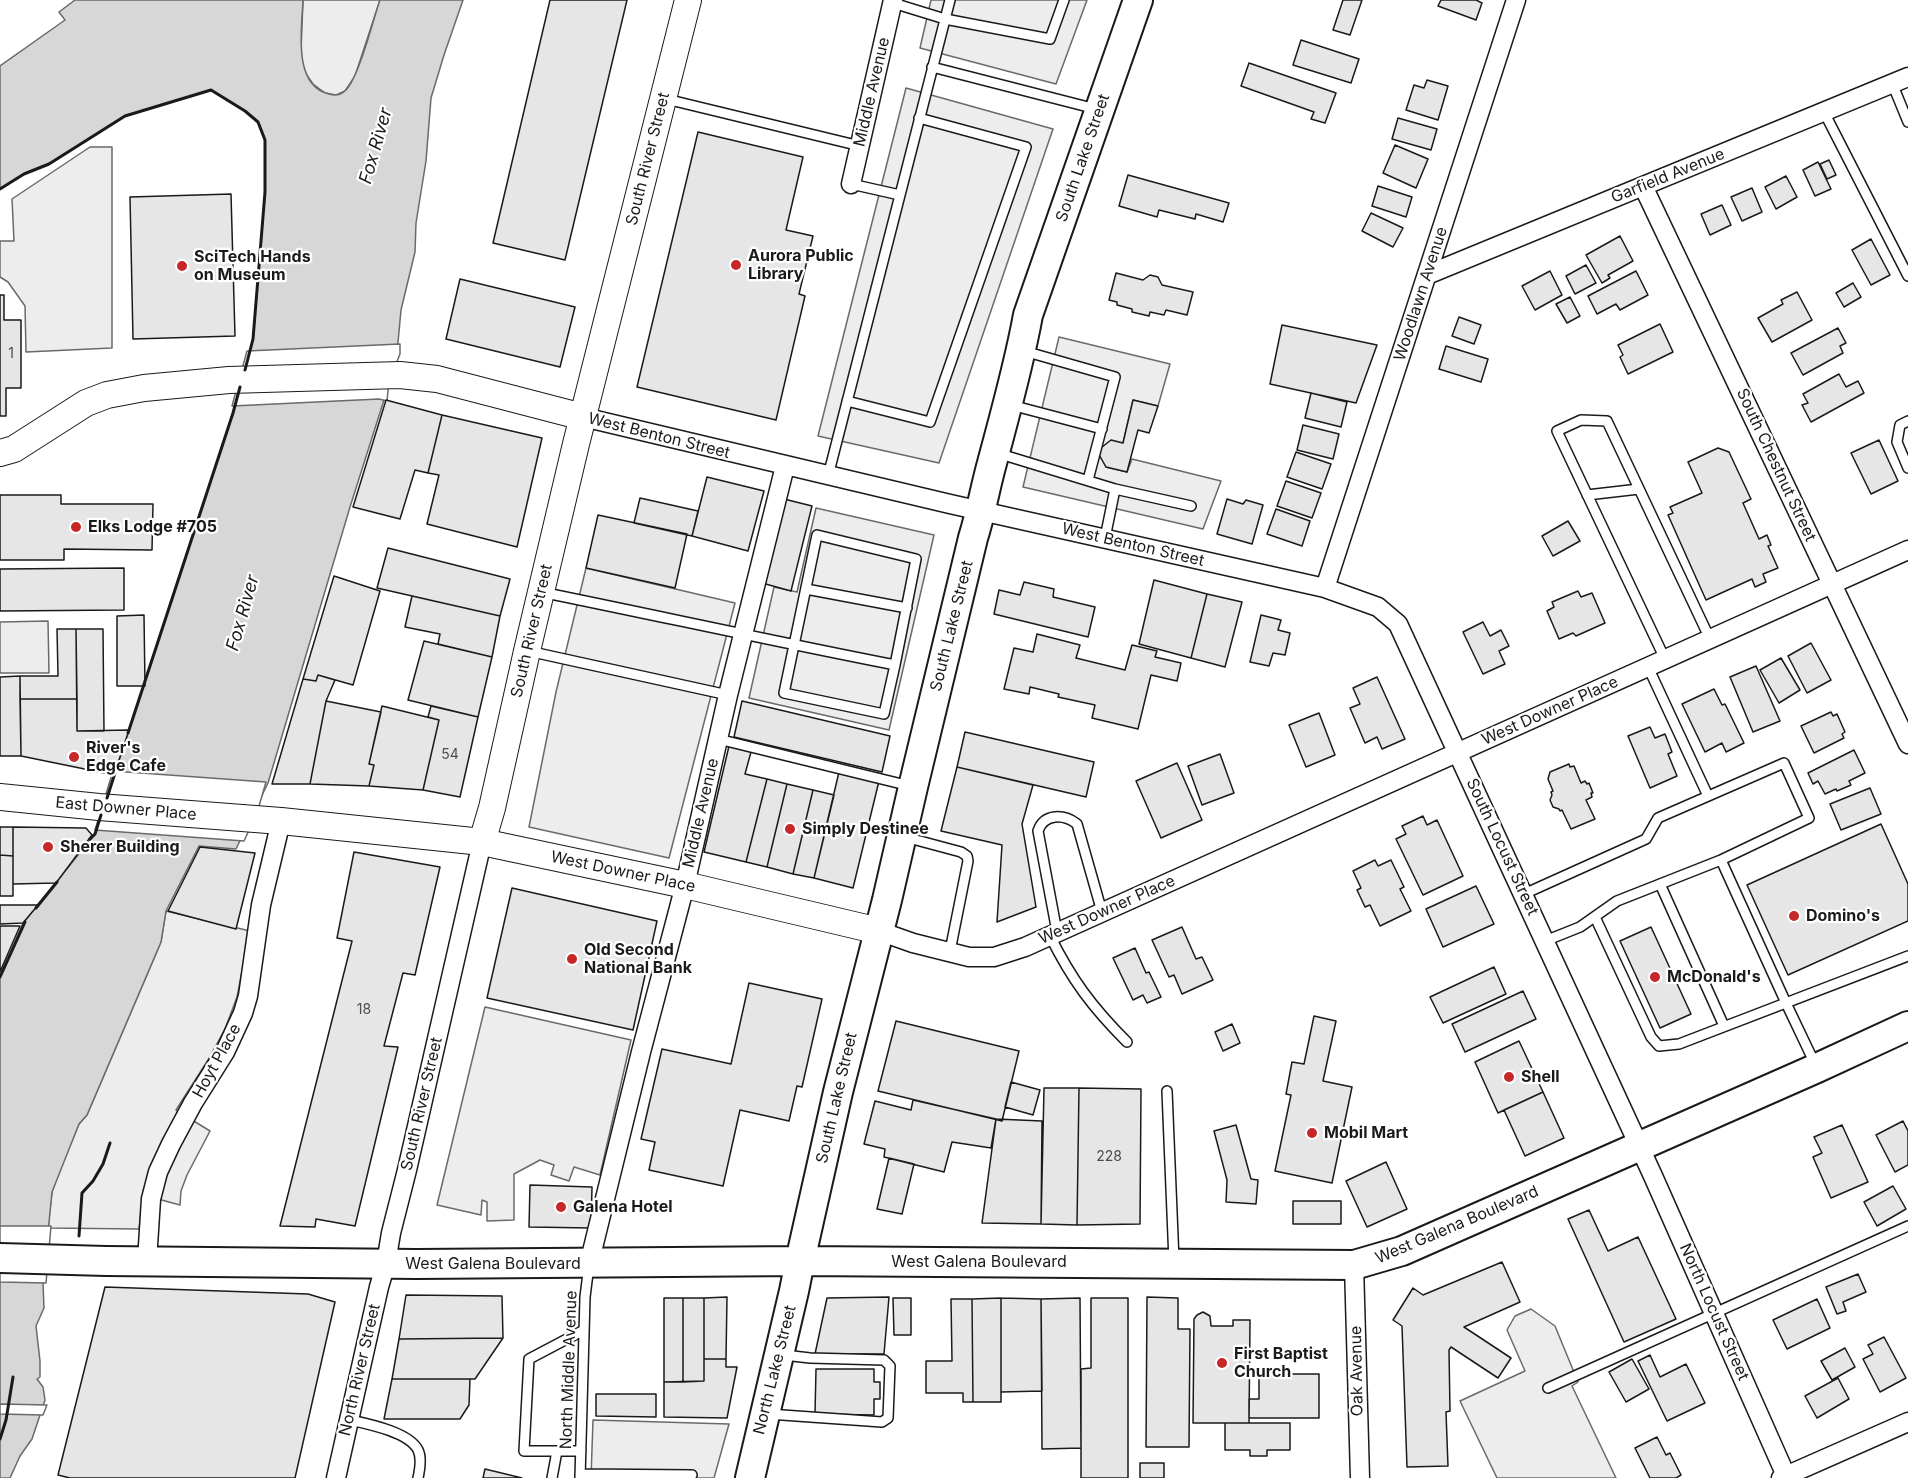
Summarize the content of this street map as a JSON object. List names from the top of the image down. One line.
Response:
{"streets":{"main road":["South Lake Street","West Galena Boulevard","North Lake Street"],"street":["Middle Avenue","South River Street","Garfield Avenue","Woodlawn Avenue","West Benton Street","South Chestnut Street","West Downer Place","East Downer Place","South Locust Street","Hoyt Place","North Locust Street","North River Street","Oak Avenue"],"lane":["North Middle Avenue"]},"crossings":[["Middle Avenue","West Benton Street"],["Middle Avenue","West Downer Place"],["Middle Avenue","West Galena Boulevard"],["Middle Avenue","North Middle Avenue"],["South Lake Street","West Benton Street"],["South Lake Street","West Downer Place"],["South Lake Street","West Galena Boulevard"],["South Lake Street","North Lake Street"],["South River Street","West Benton Street"],["South River Street","West Downer Place"],["South River Street","West Galena Boulevard"],["South River Street","North River Street"],["Garfield Avenue","Woodlawn Avenue"],["Garfield Avenue","South Chestnut Street"],["Woodlawn Avenue","West Benton Street"],["Woodlawn Avenue","South Locust Street"],["West Benton Street","South Locust Street"],["South Chestnut Street","West Downer Place"],["West Downer Place","East Downer Place"],["West Downer Place","South Locust Street"],["West Downer Place","Hoyt Place"],["South Locust Street","West Galena Boulevard"],["South Locust Street","North Locust Street"],["Hoyt Place","West Galena Boulevard"],["West Galena Boulevard","North Locust Street"],["West Galena Boulevard","North River Street"],["West Galena Boulevard","North Middle Avenue"],["West Galena Boulevard","North Lake Street"],["West Galena Boulevard","Oak Avenue"]],"water":["Fox River"],"places":["Aurora Public Library","SciTech Hands on Museum","Elks Lodge #705","River's Edge Cafe","Simply Destinee","Sherer Building","Domino's","Old Second National Bank","McDonald's","Shell","Mobil Mart","Galena Hotel","First Baptist Church"],"house_numbers":["1","54","18","228"]}
